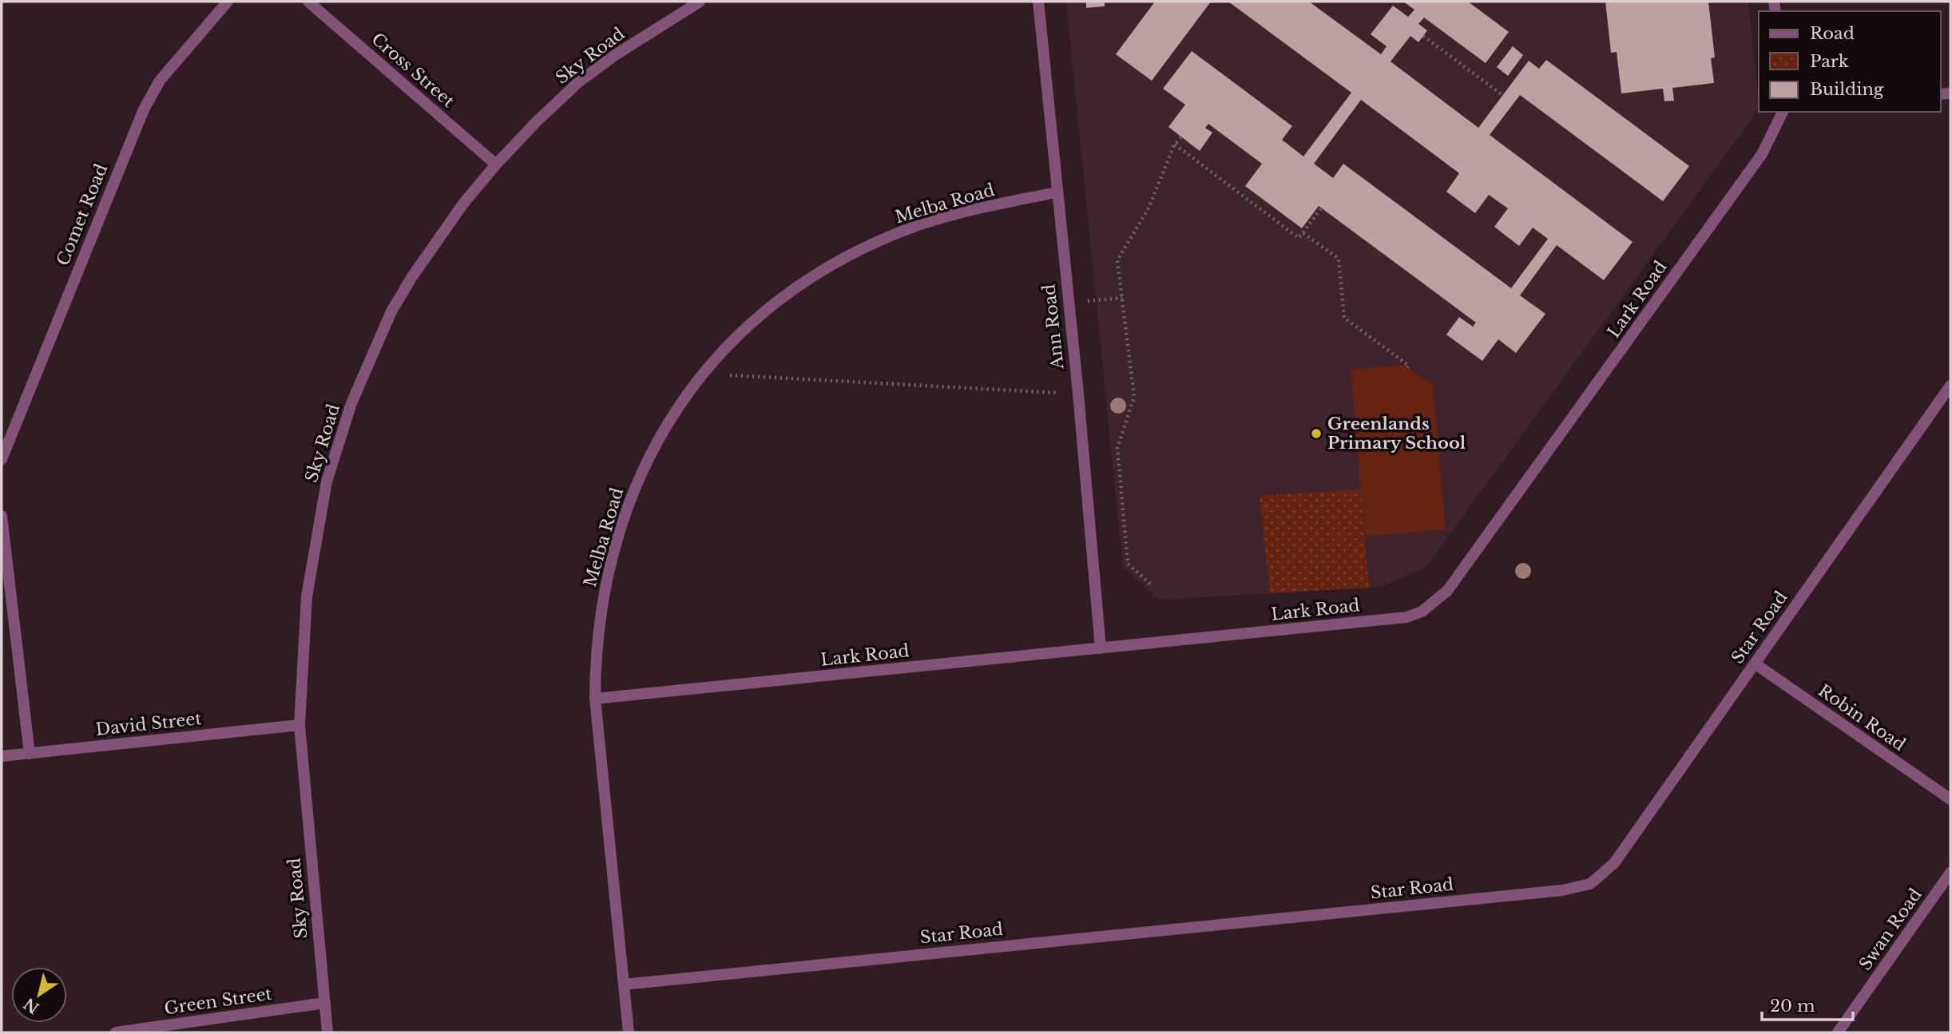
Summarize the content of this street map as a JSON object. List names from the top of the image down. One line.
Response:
{"streets":{"street":["Sky Road","Cross Street","Melba Road","Comet Road","Lark Road","Ann Road","Star Road","Robin Road","David Street","Swan Road","Green Street"]},"crossings":[["Sky Road","Cross Street"],["Sky Road","David Street"],["Sky Road","Green Street"],["Melba Road","Lark Road"],["Melba Road","Ann Road"],["Melba Road","Star Road"],["Lark Road","Ann Road"],["Star Road","Robin Road"]],"places":["Greenlands Primary School"],"legend":["Road","Park","Building"],"scale_bar":"20 m","north":"bottom left"}
